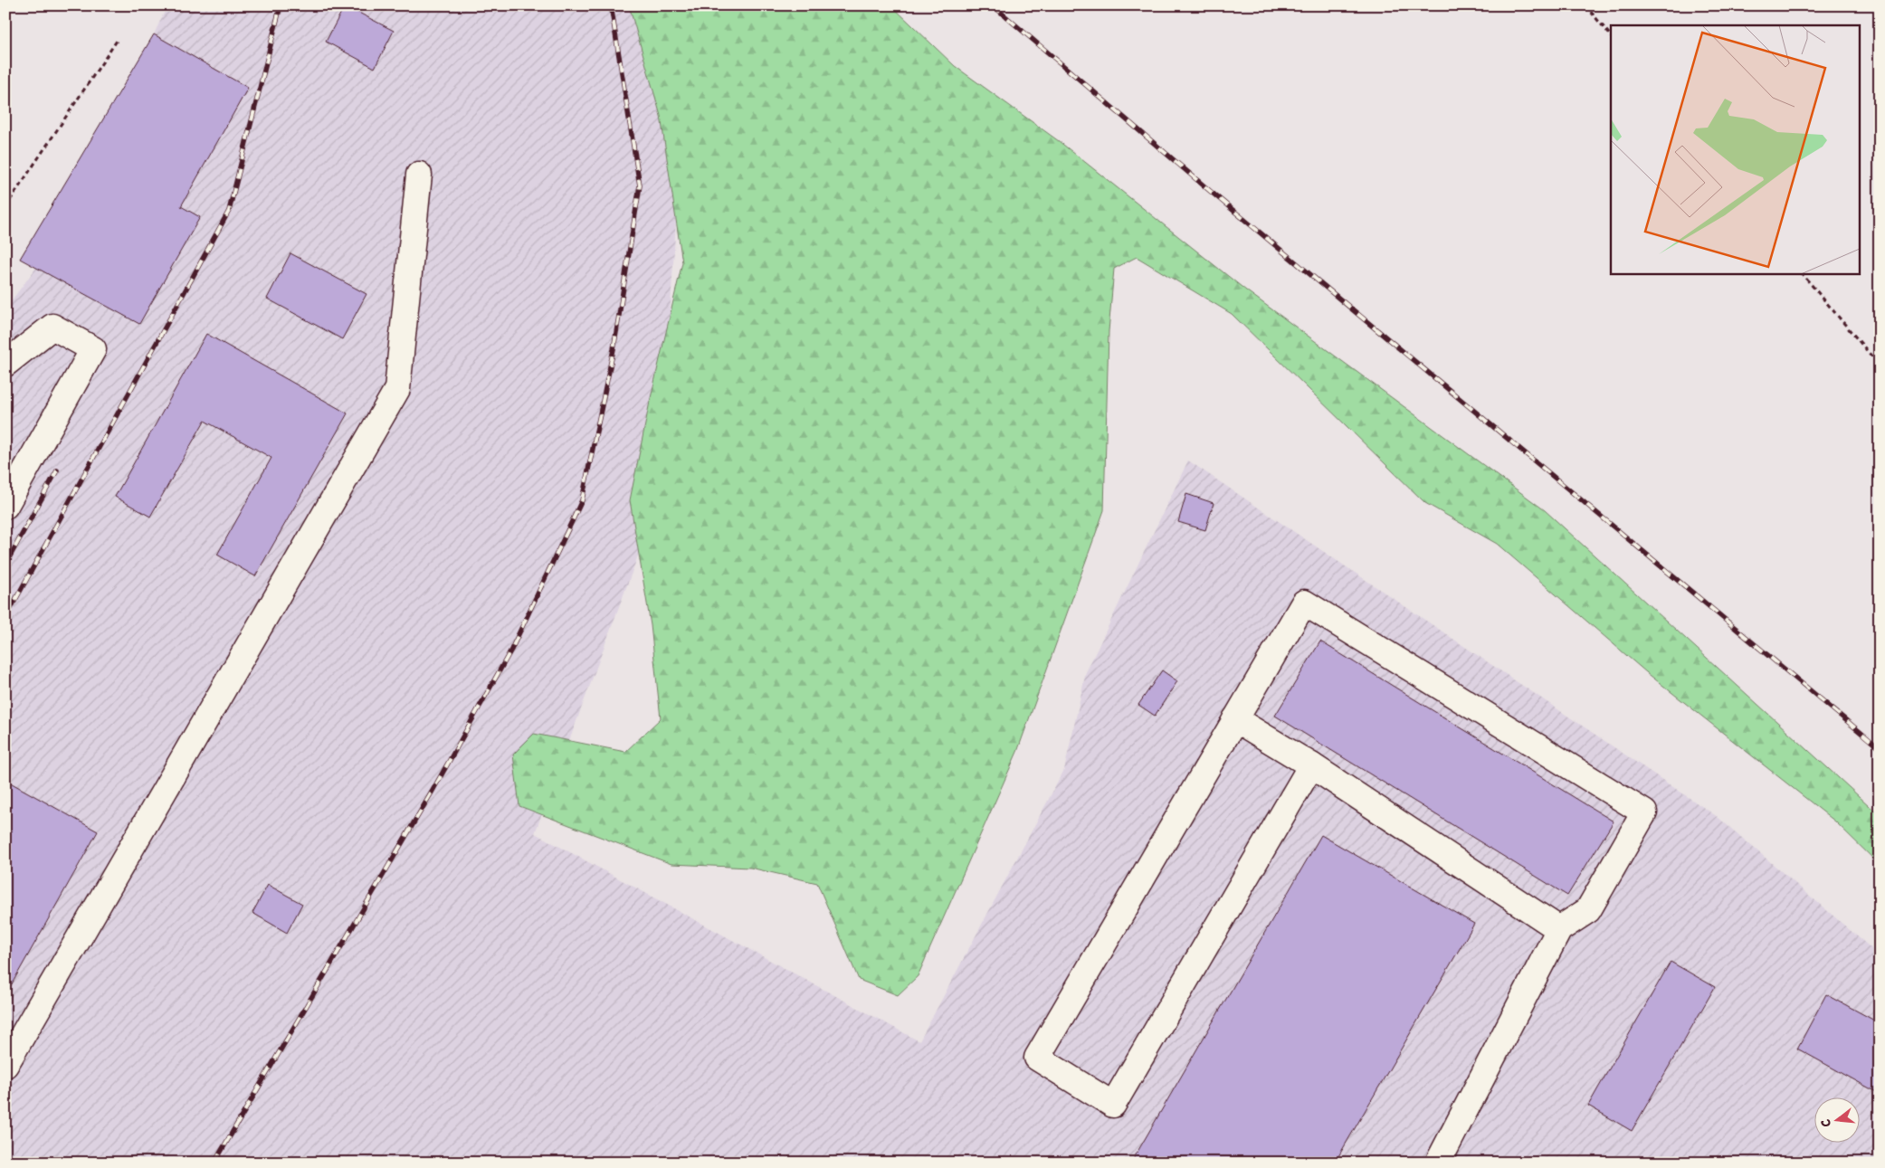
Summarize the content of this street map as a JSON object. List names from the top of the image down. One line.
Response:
{"north":"left"}
